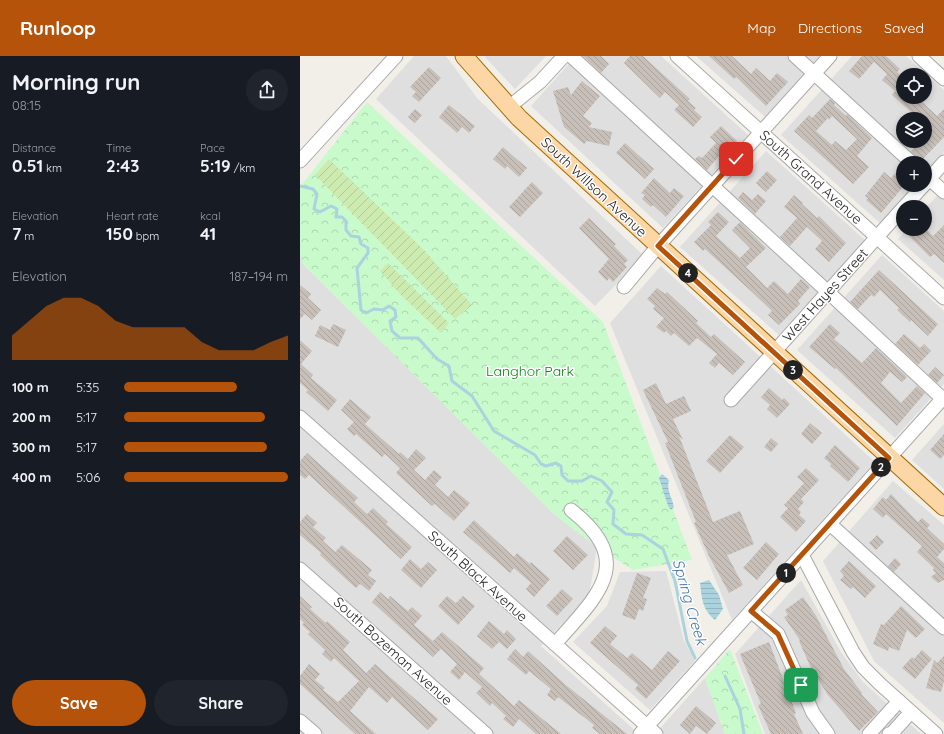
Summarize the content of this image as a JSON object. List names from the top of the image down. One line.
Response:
{"streets":{"main road":["South Willson Avenue"],"street":["South Grand Avenue","West Hayes Street","South Black Avenue","South Bozeman Avenue"]},"crossings":[["South Grand Avenue","West Hayes Street"],["South Willson Avenue","West Hayes Street"]],"water":["Spring Creek"],"parks":["Langhor Park"],"page":{"header":"Runloop","nav":["Map","Directions","Saved"],"heading":["Morning run","08:15"],"map_buttons":["+","−"],"stats":[["Distance","0.51 km"],["Time","2:43"],["Pace","5:19 /km"],["Elevation","7 m"],["Heart rate","150 bpm"],["kcal","41"]],"chart":["Elevation","187–194 m"],"pins":["4","3","2","1"],"list":[{"name":"100 m","note":"5:35"},{"name":"200 m","note":"5:17"},{"name":"300 m","note":"5:17"},{"name":"400 m","note":"5:06"}],"buttons":["Save","Share"]}}
